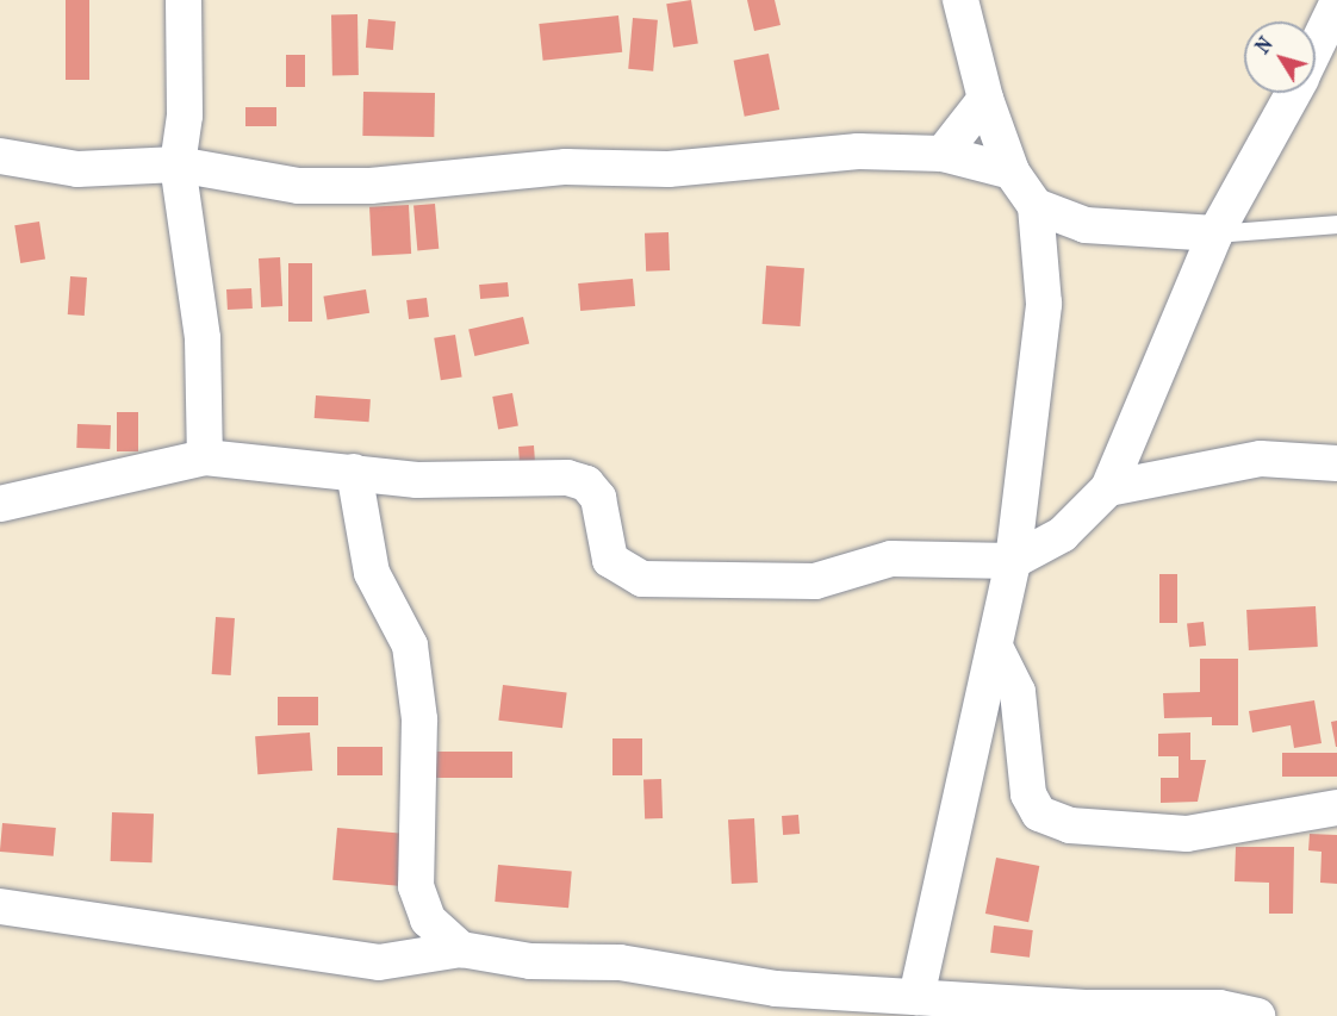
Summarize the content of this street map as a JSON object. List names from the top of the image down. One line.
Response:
{"north":"top left"}
